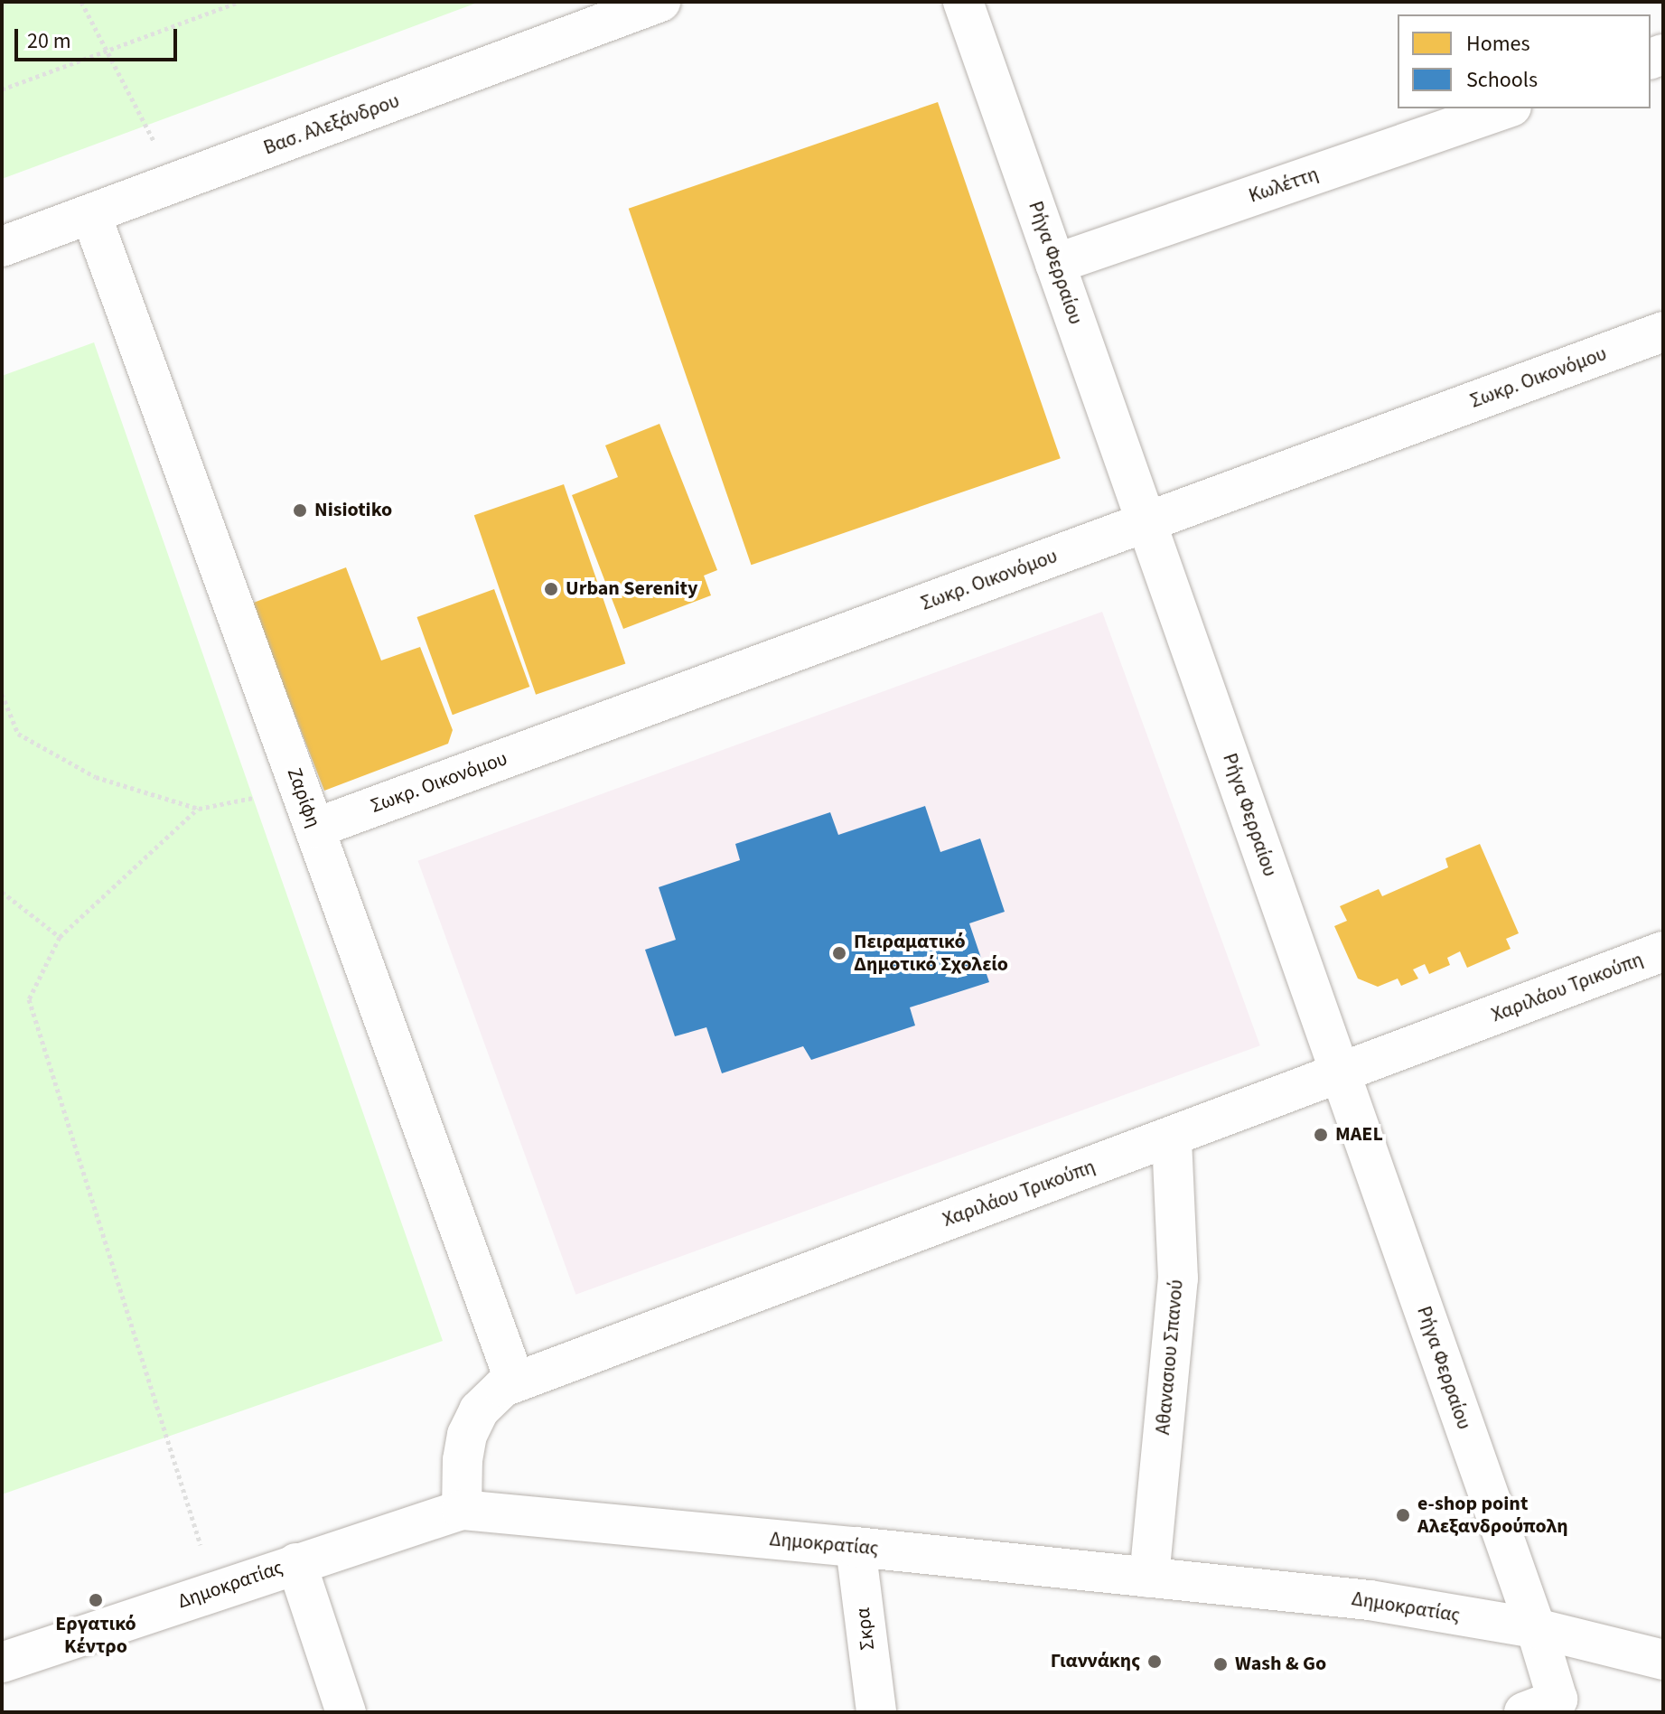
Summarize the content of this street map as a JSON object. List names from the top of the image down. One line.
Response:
{"streets":{"street":["Βασ. Αλεξάνδρου","Κωλέττη","Ρήγα Φερραίου","Σωκρ. Οικονόμου","Ζαρίφη","Χαριλάου Τρικούπη","Αθανασιου Σπανού","Δημοκρατίας","Σκρα"]},"crossings":[["Βασ. Αλεξάνδρου","Ζαρίφη"],["Κωλέττη","Ρήγα Φερραίου"],["Ρήγα Φερραίου","Σωκρ. Οικονόμου"],["Ρήγα Φερραίου","Χαριλάου Τρικούπη"],["Ρήγα Φερραίου","Δημοκρατίας"],["Σωκρ. Οικονόμου","Ζαρίφη"],["Ζαρίφη","Χαριλάου Τρικούπη"],["Χαριλάου Τρικούπη","Αθανασιου Σπανού"],["Χαριλάου Τρικούπη","Δημοκρατίας"],["Αθανασιου Σπανού","Δημοκρατίας"],["Δημοκρατίας","Σκρα"]],"places":["Nisiotiko","Urban Serenity","Πειραματικό Δημοτικό Σχολείο","MAEL","e-shop point Αλεξανδρούπολη","Εργατικό Κέντρο","Γιαννάκης","Wash & Go"],"legend":["Homes","Schools"],"scale_bar":"20 m"}
